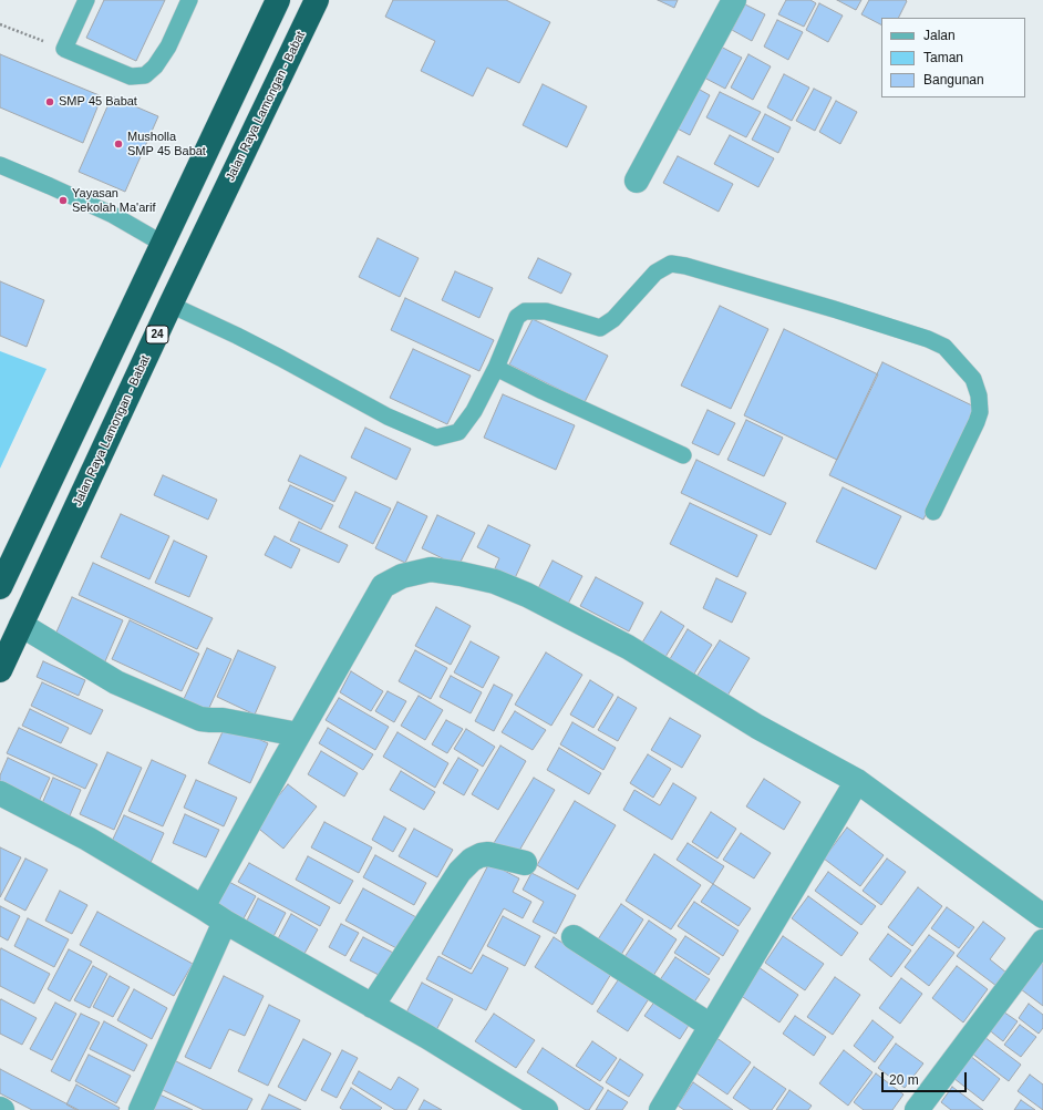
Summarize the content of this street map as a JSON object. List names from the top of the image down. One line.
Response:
{"streets":{"highway":["Jalan Raya Lamongan - Babat","24"]},"places":["SMP 45 Babat","Musholla SMP 45 Babat","Yayasan Sekolah Ma'arif"],"legend":["Jalan","Taman","Bangunan"],"scale_bar":"20 m"}
